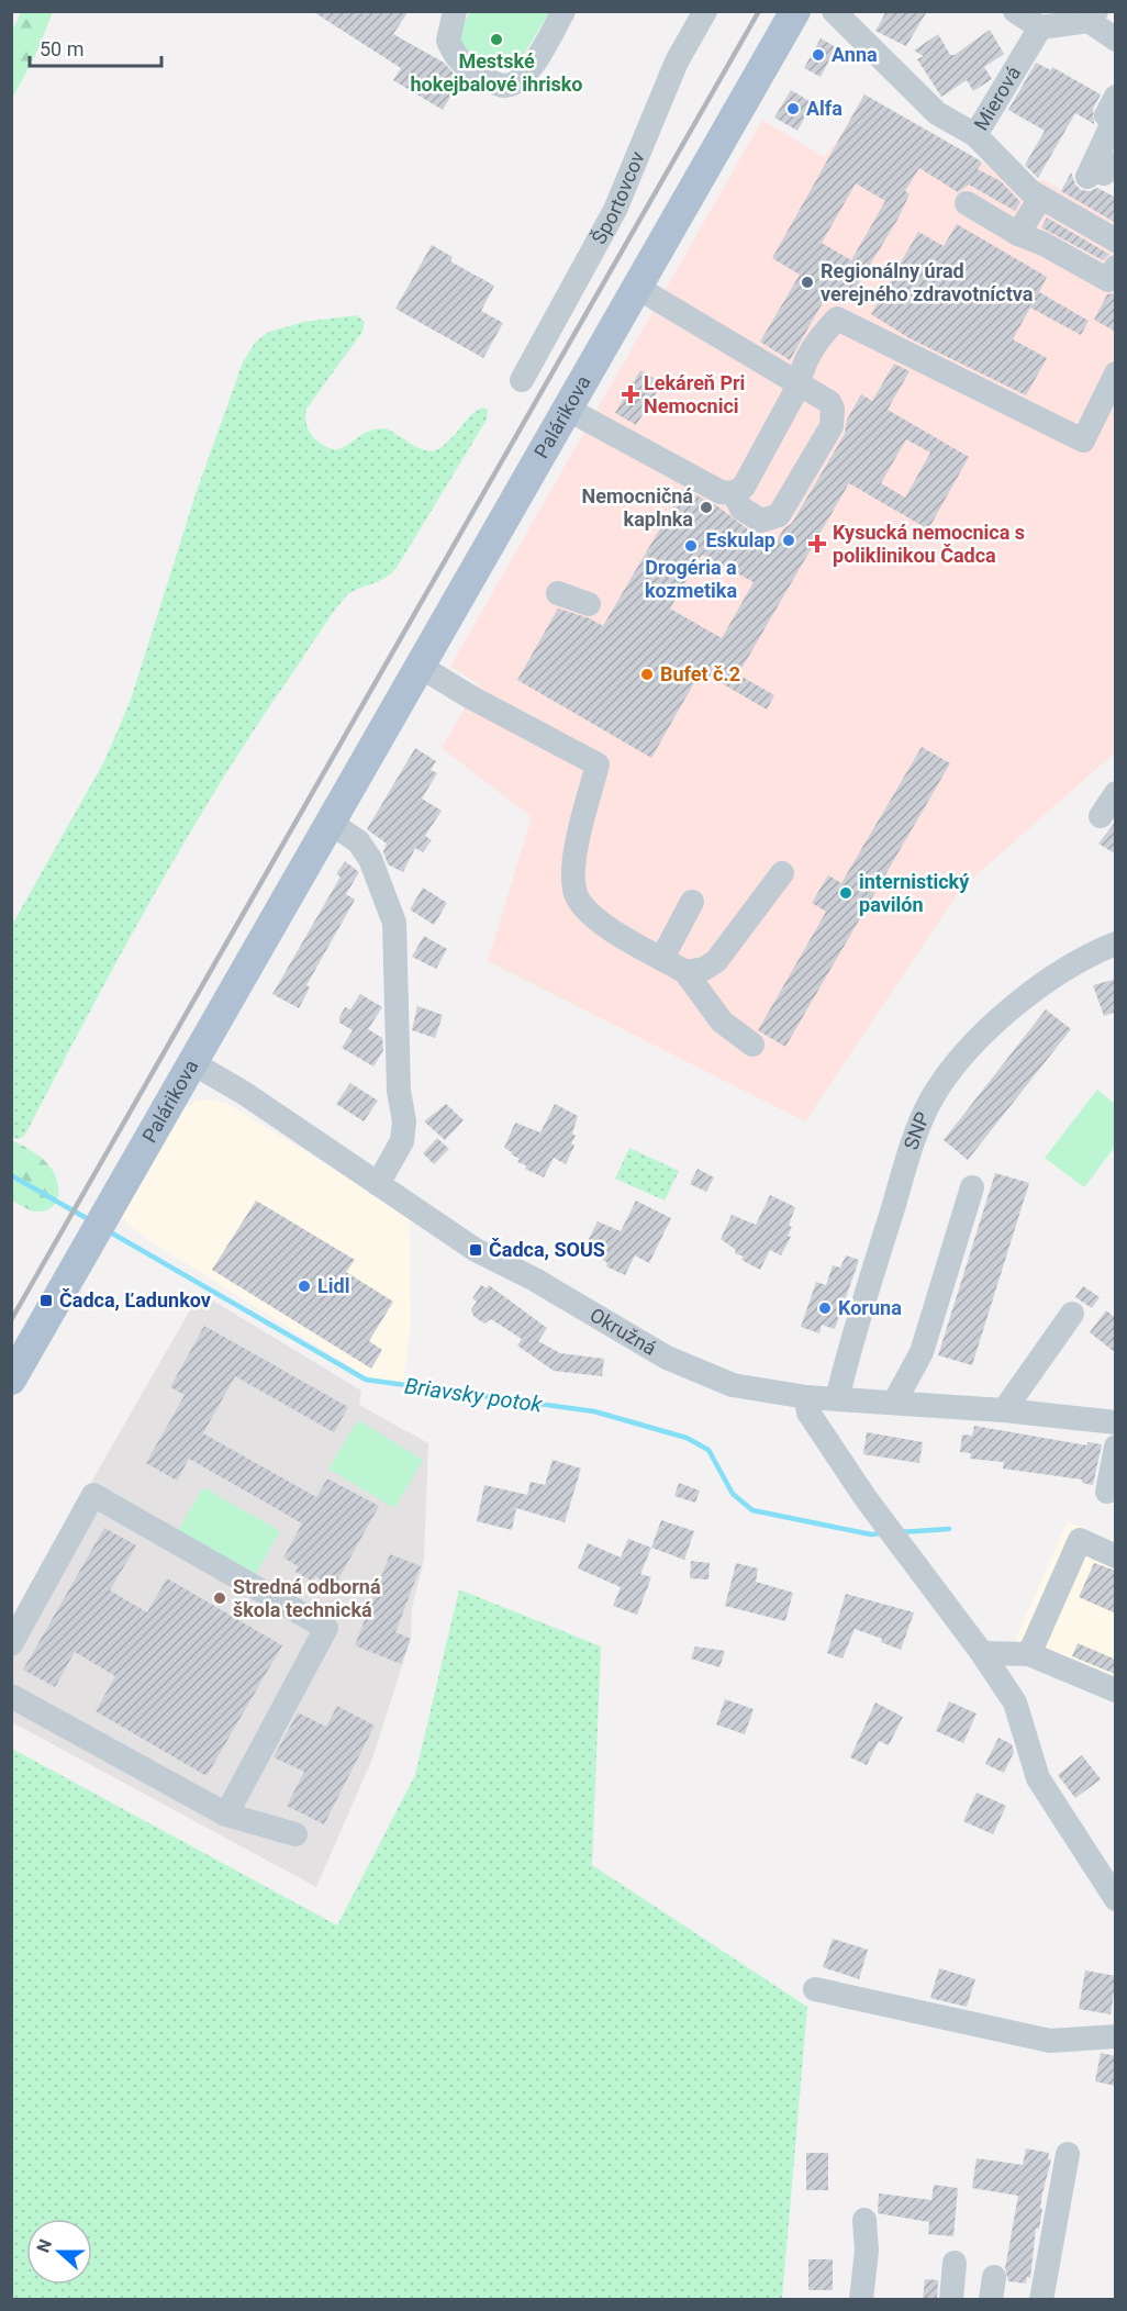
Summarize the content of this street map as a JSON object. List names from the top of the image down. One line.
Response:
{"streets":{"main road":["Palárikova"],"street":["Mierová","Športovcov","SNP","Okružná"]},"crossings":[["Palárikova","Okružná"],["SNP","Okružná"]],"water":["Briavsky potok"],"places":{"other":["Mestské hokejbalové ihrisko","Anna","Alfa","Regionálny úrad verejného zdravotníctva","Nemocničná kaplnka","Eskulap","Drogéria a kozmetika","Bufet č.2","internistický pavilón","Lidl","Koruna","Stredná odborná škola technická"],"health":["Lekáreň Pri Nemocnici","Kysucká nemocnica s poliklinikou Čadca"],"transit":["Čadca, SOUS","Čadca, Ľadunkov"]},"scale_bar":"50 m","north":"left"}
